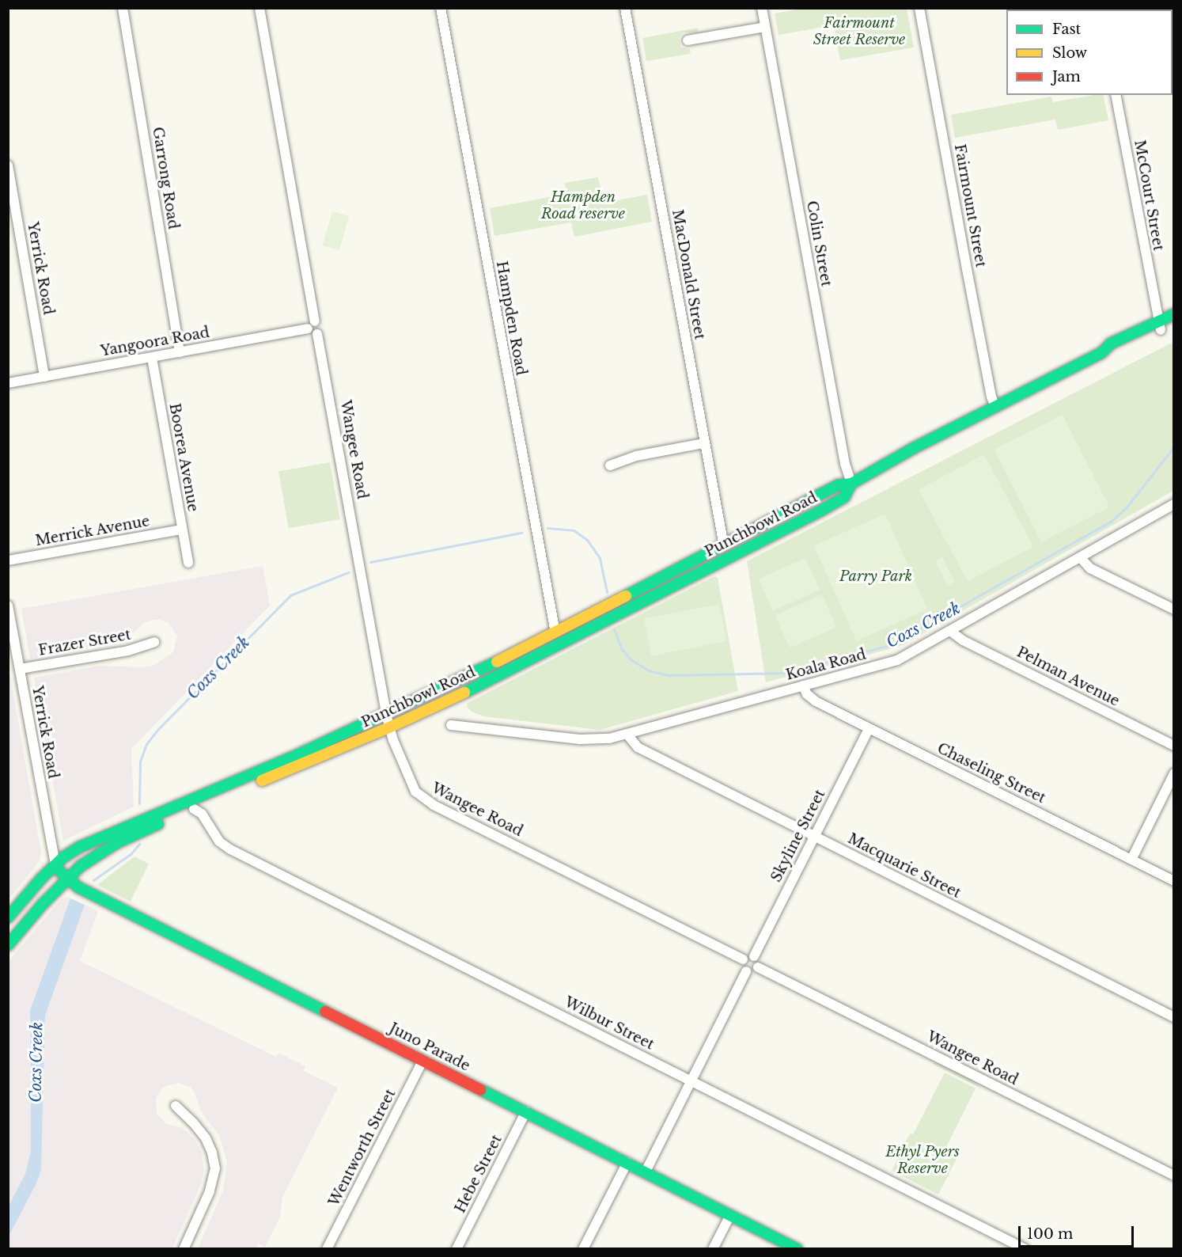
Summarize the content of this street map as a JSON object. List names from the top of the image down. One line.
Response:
{"streets":{"main road":["Punchbowl Road","Juno Parade"],"street":["Garrong Road","McCourt Street","Fairmount Street","Colin Street","Yerrick Road","MacDonald Street","Hampden Road","Yangoora Road","Wangee Road","Boorea Avenue","Merrick Avenue","Frazer Street","Koala Road","Pelman Avenue","Chaseling Street","Skyline Street","Macquarie Street","Wilbur Street","Wentworth Street","Hebe Street"]},"crossings":[["Garrong Road","Yangoora Road"],["McCourt Street","Punchbowl Road"],["Fairmount Street","Punchbowl Road"],["Colin Street","Punchbowl Road"],["Yerrick Road","Yangoora Road"],["Yerrick Road","Punchbowl Road"],["Yerrick Road","Frazer Street"],["Yerrick Road","Juno Parade"],["MacDonald Street","Punchbowl Road"],["Hampden Road","Punchbowl Road"],["Yangoora Road","Wangee Road"],["Yangoora Road","Boorea Avenue"],["Wangee Road","Punchbowl Road"],["Wangee Road","Skyline Street"],["Boorea Avenue","Merrick Avenue"],["Punchbowl Road","Wilbur Street"],["Punchbowl Road","Juno Parade"],["Koala Road","Pelman Avenue"],["Koala Road","Chaseling Street"],["Koala Road","Macquarie Street"],["Chaseling Street","Skyline Street"],["Skyline Street","Macquarie Street"],["Juno Parade","Wentworth Street"],["Juno Parade","Hebe Street"]],"water":["Coxs Creek"],"parks":["Fairmount Street Reserve","Hampden Road reserve","Parry Park","Ethyl Pyers Reserve"],"legend":["Fast","Slow","Jam"],"scale_bar":"100 m"}
